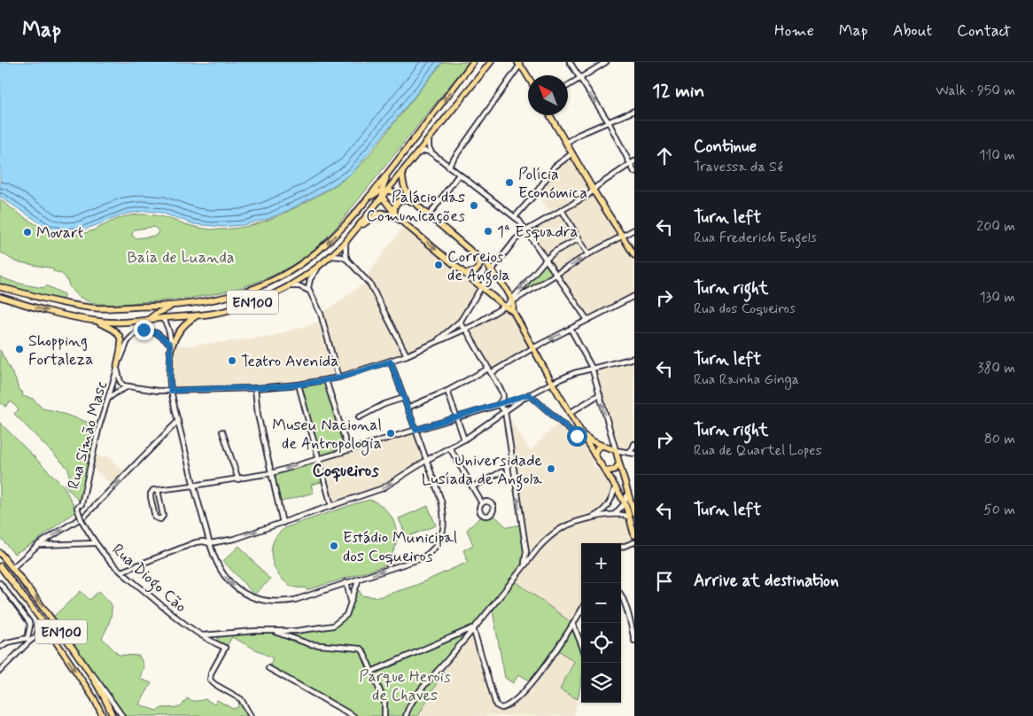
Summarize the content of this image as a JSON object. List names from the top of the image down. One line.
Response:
{"streets":{"main road":["EN100"],"street":["Rua Simão Masc","Rua Diogo Cão"]},"crossings":[["Rua Simão Masc","Rua Diogo Cão"]],"districts":["Coqueiros"],"parks":["Baía de Luanda","Parque Herois de Chaves"],"places":["Polícia Económica","Palácio das Comunicações","1ª Esquadra","Movart","Correios de Angola","Shopping Fortaleza","Teatro Avenida","Museu Nacional de Antropologia","Universidade Lusíada de Angola","Estádio Municipal dos Coqueiros"],"north":"top left","page":{"header":"Map","nav":["Home","Map","About","Contact"],"heading":["12 min","Walk · 950 m"],"list":[["Continue","Travessa da Sé","110 m"],["Turn left","Rua Frederich Engels","200 m"],["Turn right","Rua dos Coqueiros","130 m"],["Turn left","Rua Rainha Ginga","380 m"],["Turn right","Rua de Quartel Lopes","80 m"],["Turn left","50 m"],"Arrive at destination"],"map_buttons":["+","−"]}}
